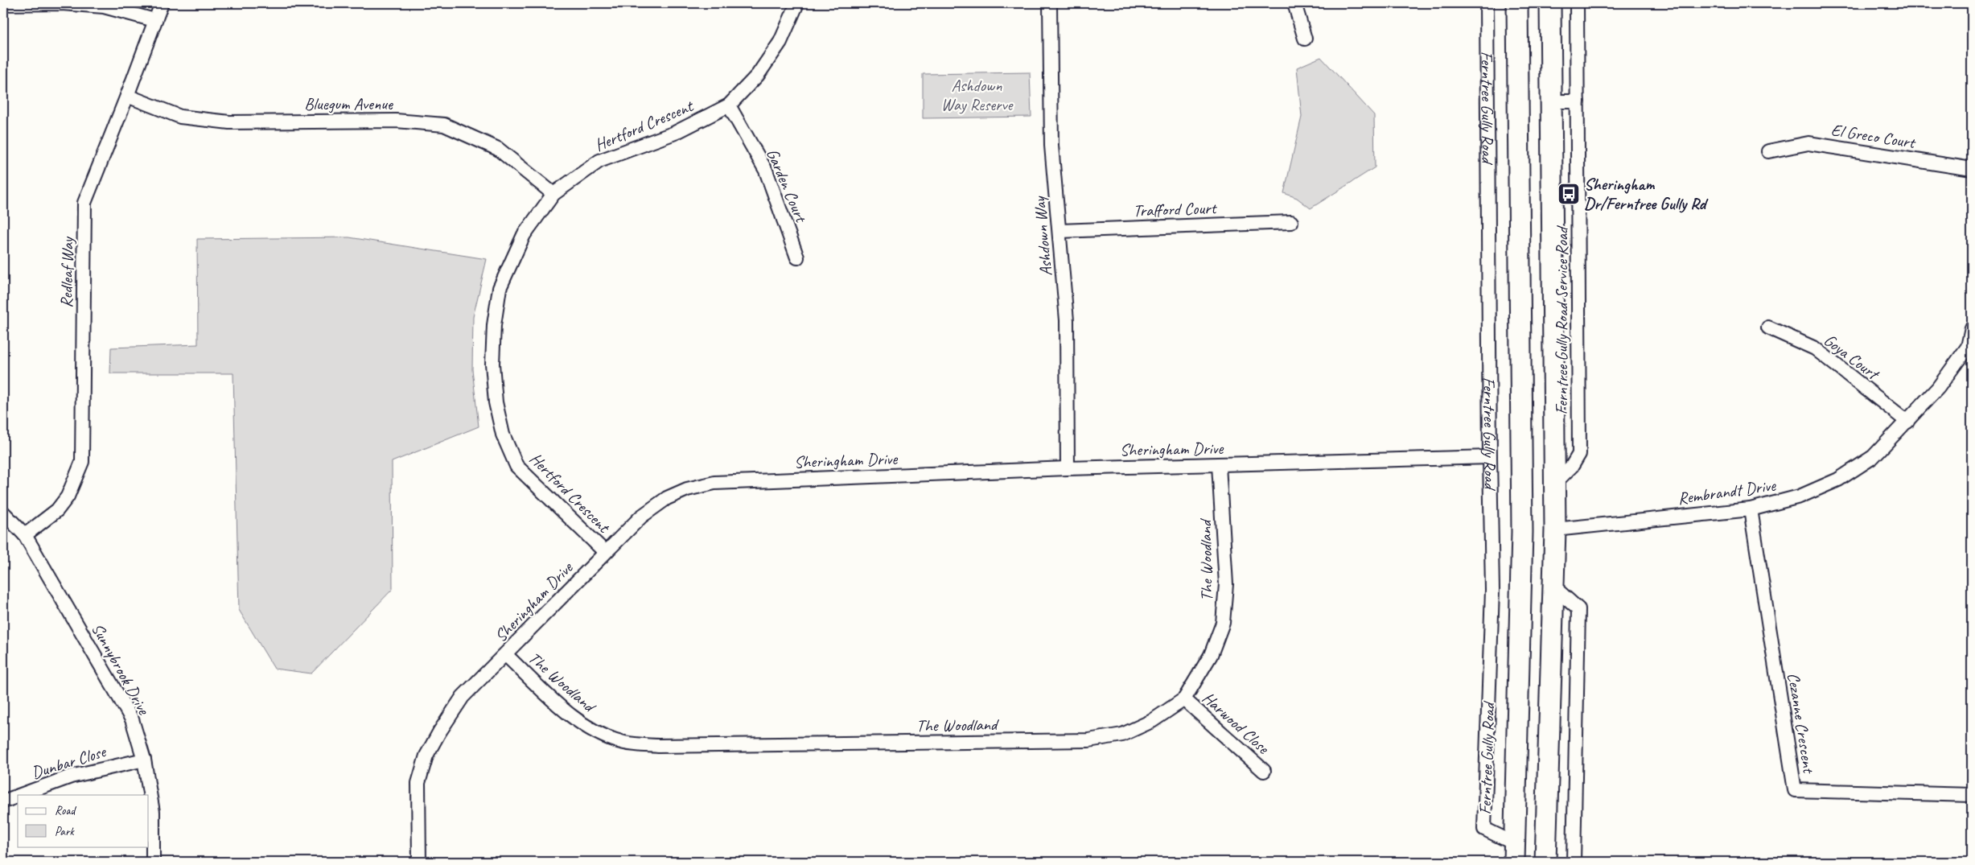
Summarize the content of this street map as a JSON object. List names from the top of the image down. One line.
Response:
{"streets":{"main road":["Ferntree Gully Road"],"street":["Bluegum Avenue","Hertford Crescent","El Greco Court","Garden Court","Trafford Court","Ashdown Way","Redleaf Way","Ferntree Gully Road Service Road","Goya Court","Sheringham Drive","Rembrandt Drive","The Woodland","Sunnybrook Drive","Harwood Close","Cezanne Crescent","Dunbar Close"]},"crossings":[["Bluegum Avenue","Hertford Crescent"],["Bluegum Avenue","Redleaf Way"],["Ferntree Gully Road","Sheringham Drive"],["Hertford Crescent","Garden Court"],["Hertford Crescent","Sheringham Drive"],["Trafford Court","Ashdown Way"],["Ashdown Way","Sheringham Drive"],["Redleaf Way","Sunnybrook Drive"],["Goya Court","Rembrandt Drive"],["Sheringham Drive","The Woodland"],["Rembrandt Drive","Cezanne Crescent"],["The Woodland","Harwood Close"],["Sunnybrook Drive","Dunbar Close"]],"parks":["Ashdown Way Reserve"],"places":{"bus stop":["Sheringham Dr/Ferntree Gully Rd"]},"legend":["Road","Park"]}
